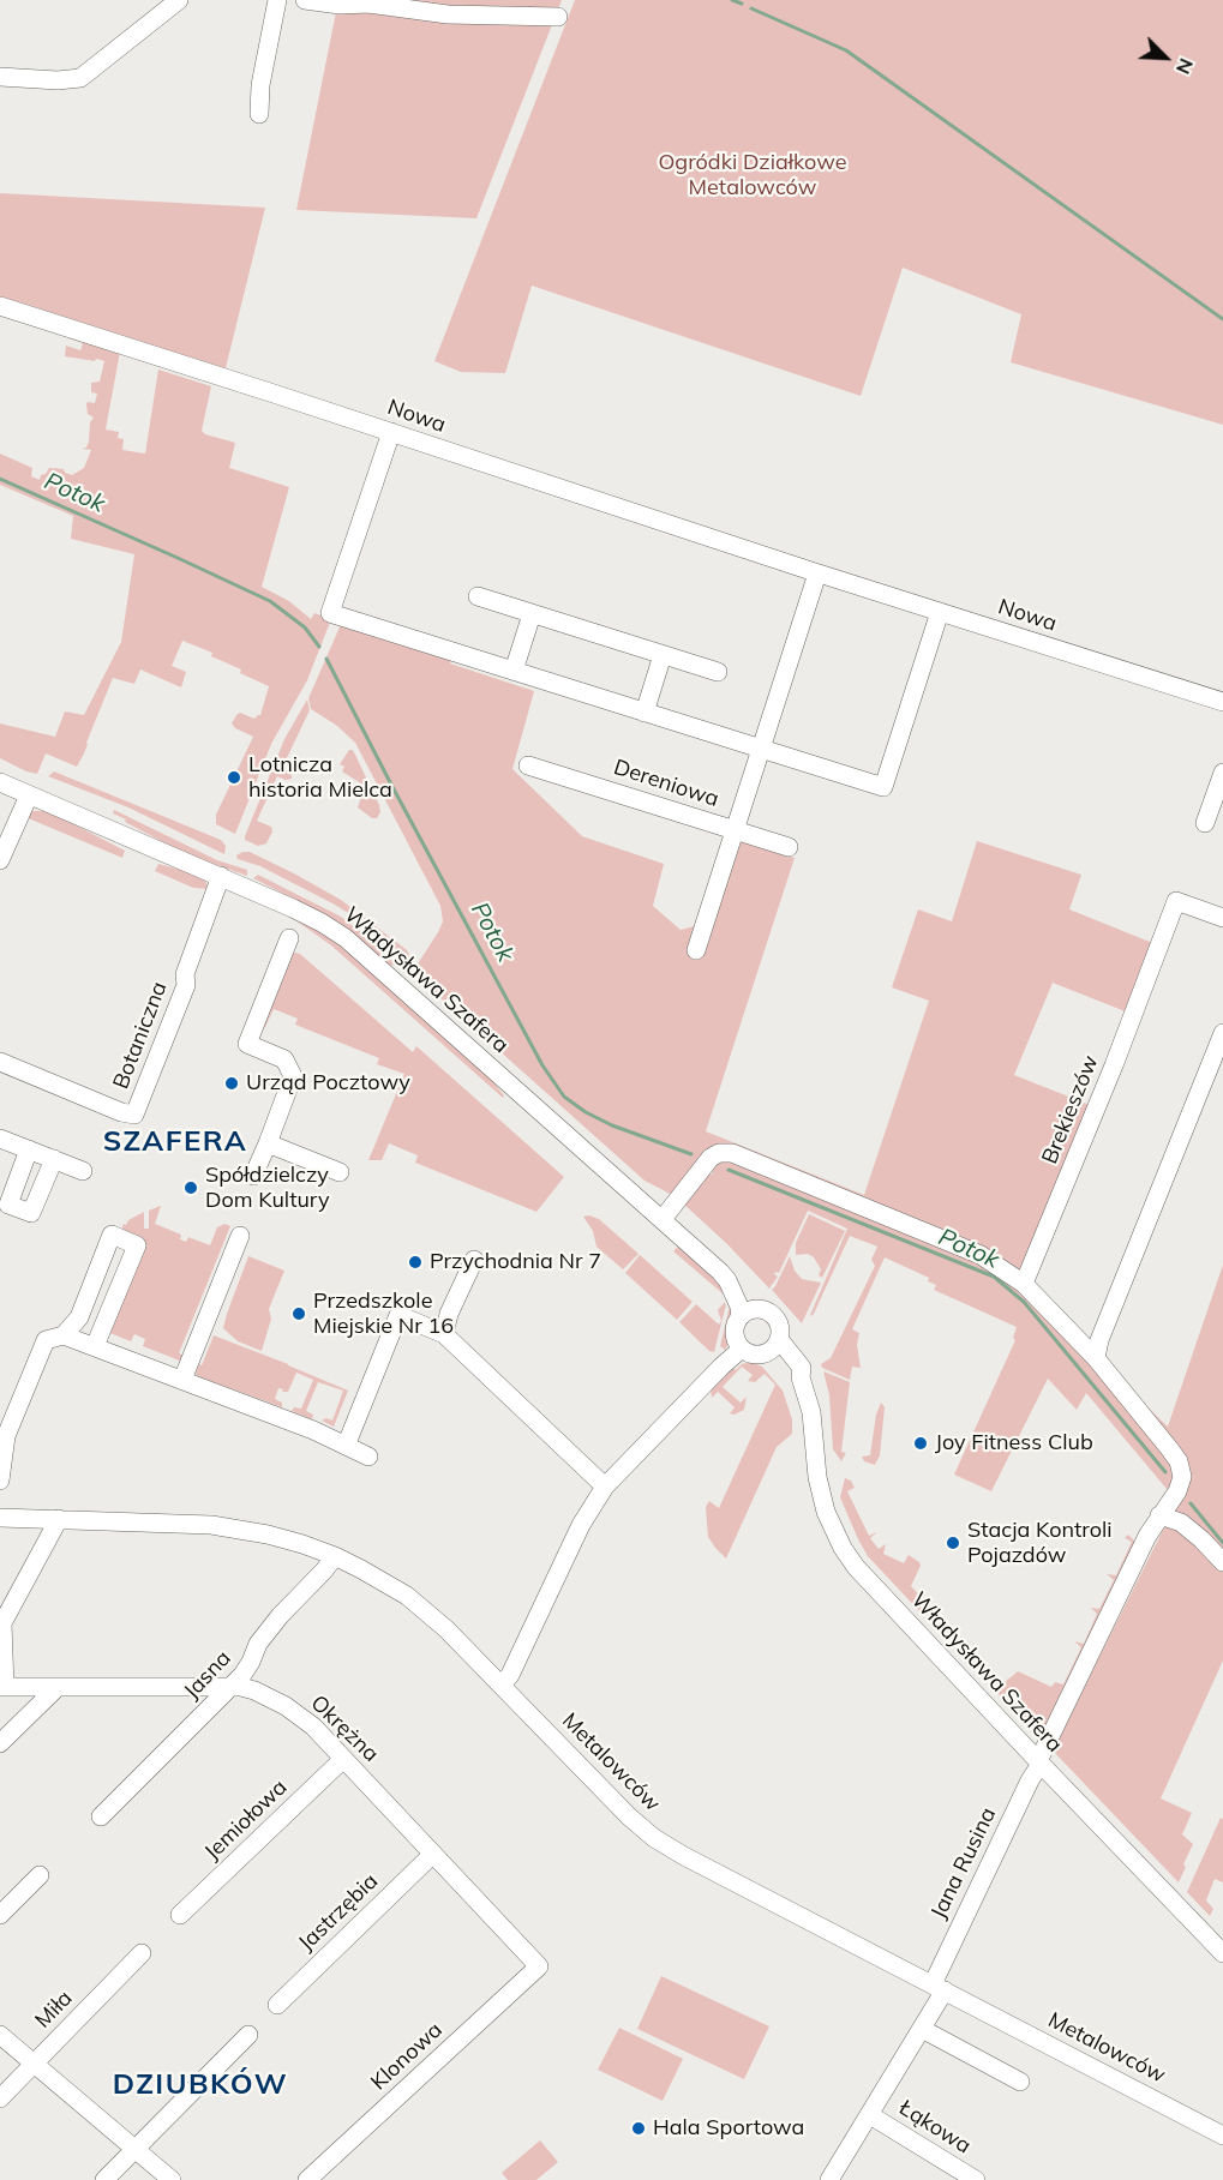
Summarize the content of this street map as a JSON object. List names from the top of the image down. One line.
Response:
{"streets":{"street":["Nowa","Dereniowa","Władysława Szafera","Botaniczna","Brekieszów","Jasna","Okrężna","Metalowców","Jemiołowa","Jana Rusina","Jastrzębia","Miła","Klonowa","Łąkowa"]},"crossings":[["Władysława Szafera","Botaniczna"],["Władysława Szafera","Jana Rusina"],["Jasna","Okrężna"],["Jasna","Metalowców"],["Okrężna","Jemiołowa"],["Okrężna","Jastrzębia"],["Okrężna","Klonowa"],["Metalowców","Jana Rusina"],["Metalowców","Łąkowa"],["Jana Rusina","Łąkowa"]],"districts":["SZAFERA","DZIUBKÓW"],"water":["Potok"],"parks":["Ogródki Działkowe Metalowców"],"places":["Lotnicza historia Mielca","Urząd Pocztowy","Spółdzielczy Dom Kultury","Przychodnia Nr 7","Przedszkole Miejskie Nr 16","Joy Fitness Club","Stacja Kontroli Pojazdów","Hala Sportowa"],"north":"bottom right"}
